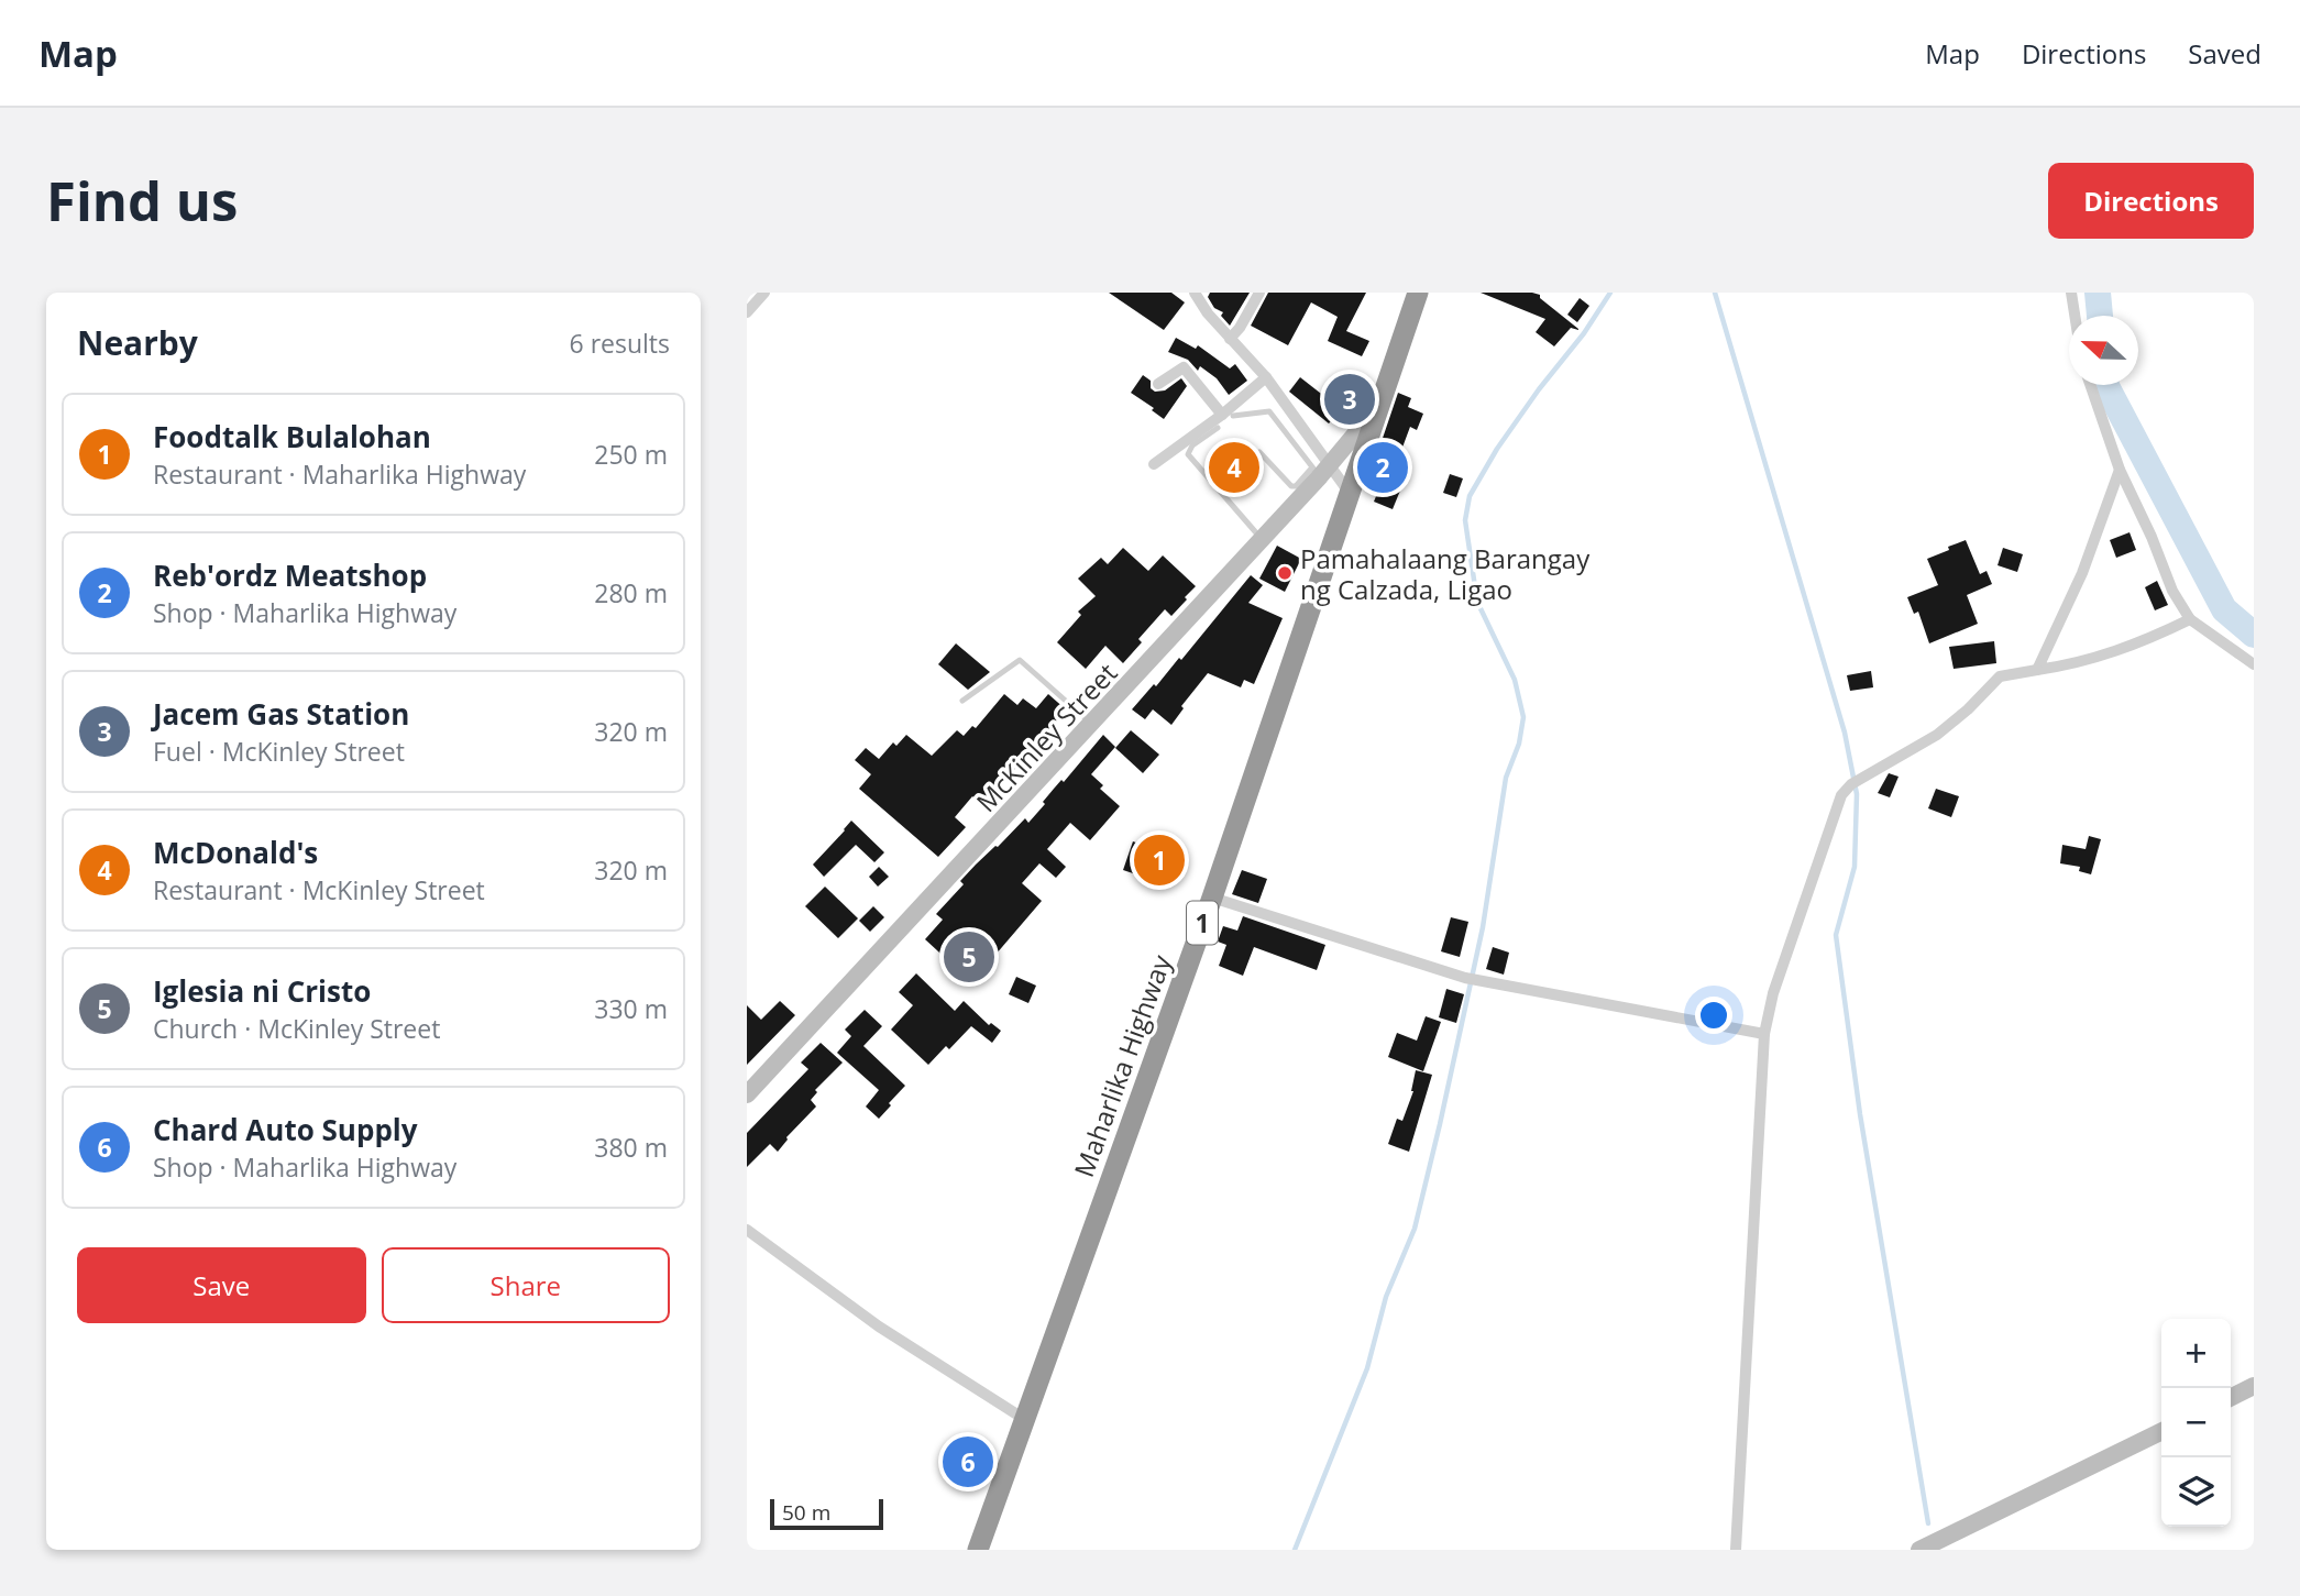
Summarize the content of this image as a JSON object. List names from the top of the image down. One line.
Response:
{"streets":{"highway":["1","Maharlika Highway"],"main road":["McKinley Street"]},"crossings":[["McKinley Street","Maharlika Highway"]],"places":["Pamahalaang Barangay ng Calzada, Ligao"],"scale_bar":"50 m","north":"left","page":{"header":"Map","nav":["Map","Directions","Saved"],"buttons":["Directions",["Save","Share"]],"title":"Find us","heading":["Nearby","6 results"],"pins":["3","2","4","1","5","6"],"list":[{"mark":"1","name":"Foodtalk Bulalohan","note":"Restaurant · Maharlika Highway","value":"250 m"},{"mark":"2","name":"Reb'ordz Meatshop","note":"Shop · Maharlika Highway","value":"280 m"},{"mark":"3","name":"Jacem Gas Station","note":"Fuel · McKinley Street","value":"320 m"},{"mark":"4","name":"McDonald's","note":"Restaurant · McKinley Street","value":"320 m"},{"mark":"5","name":"Iglesia ni Cristo","note":"Church · McKinley Street","value":"330 m"},{"mark":"6","name":"Chard Auto Supply","note":"Shop · Maharlika Highway","value":"380 m"}],"map_buttons":["+","−"],"scale":"50 m"}}
